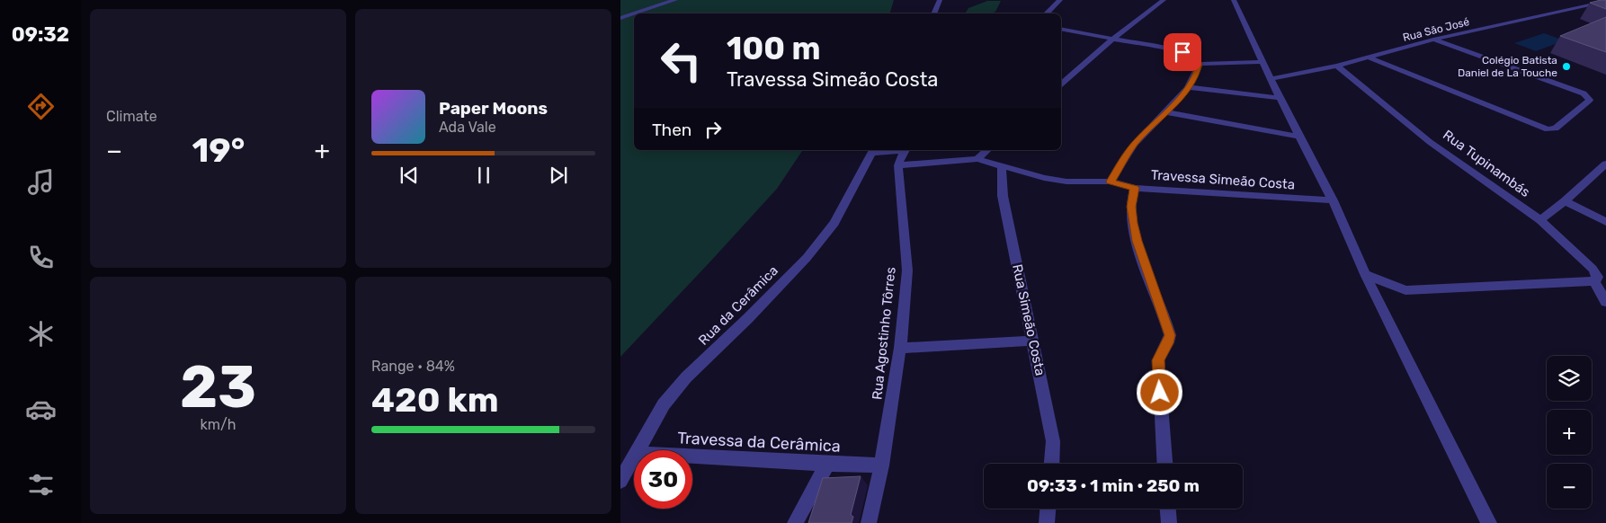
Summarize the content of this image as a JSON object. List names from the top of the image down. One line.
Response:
{"streets":{"street":["Rua São José","Rua Tupinambás","Travessa Simeão Costa","Rua da Cerâmica","Rua Simeão Costa","Rua Agostinho Tôrres","Travessa da Cerâmica"]},"crossings":[["Rua São José","Rua Tupinambás"],["Travessa Simeão Costa","Rua Simeão Costa"],["Travessa Simeão Costa","Rua Agostinho Tôrres"],["Rua Agostinho Tôrres","Travessa da Cerâmica"]],"places":["Colégio Batista Daniel de La Touche"],"page":{"tabs":"09:32","tile":["Climate",["23","km/h"],["Range · 84%","420 km"]],"turn":["100 m","Travessa Simeão Costa"],"song":["Paper Moons","Ada Vale"],"then":"Then","heat":["−","19°","+"],"map_buttons":["+","−"],"limit":"30","trip":"09:33 · 1 min · 250 m"}}
